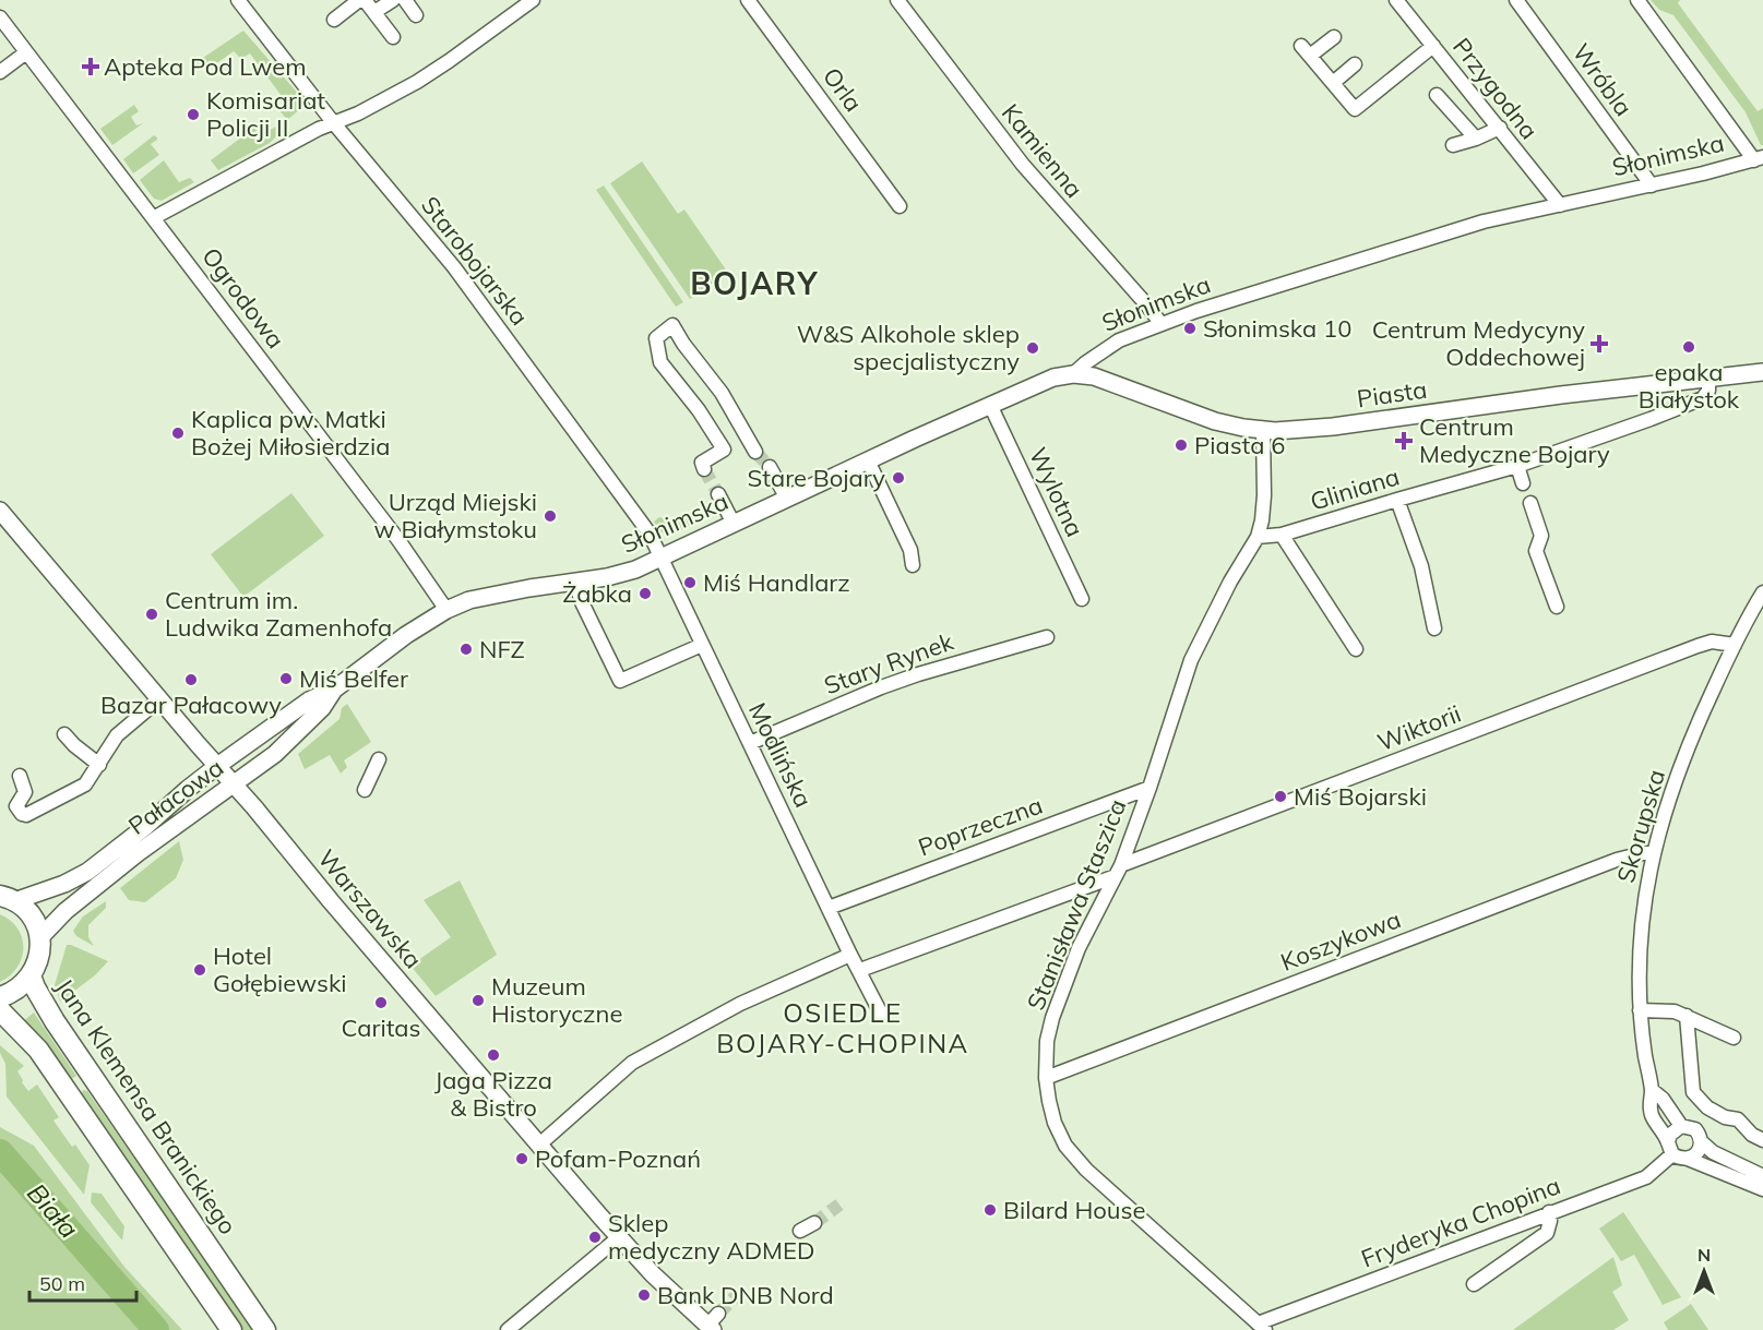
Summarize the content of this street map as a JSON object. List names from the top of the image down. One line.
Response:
{"streets":{"main road":["Jana Klemensa Branickiego"],"street":["Wróbla","Przygodna","Orla","Kamienna","Słonimska","Starobojarska","Ogrodowa","Piasta","Gliniana","Wylotna","Stary Rynek","Wiktorii","Modlińska","Pałacowa","Poprzeczna","Skorupska","Stanisława Staszica","Warszawska","Koszykowa","Fryderyka Chopina"]},"crossings":[["Wróbla","Słonimska"],["Przygodna","Słonimska"],["Kamienna","Słonimska"],["Słonimska","Starobojarska"],["Słonimska","Ogrodowa"],["Słonimska","Piasta"],["Słonimska","Wylotna"],["Słonimska","Modlińska"],["Słonimska","Pałacowa"],["Starobojarska","Modlińska"],["Ogrodowa","Pałacowa"],["Piasta","Gliniana"],["Piasta","Stanisława Staszica"],["Gliniana","Stanisława Staszica"],["Stary Rynek","Modlińska"],["Wiktorii","Skorupska"],["Wiktorii","Stanisława Staszica"],["Modlińska","Poprzeczna"],["Pałacowa","Warszawska"],["Poprzeczna","Stanisława Staszica"],["Skorupska","Koszykowa"],["Skorupska","Fryderyka Chopina"],["Stanisława Staszica","Koszykowa"],["Stanisława Staszica","Fryderyka Chopina"]],"districts":["BOJARY","OSIEDLE BOJARY-CHOPINA"],"water":["Biała"],"places":{"health":["Apteka Pod Lwem","Centrum Medycyny Oddechowej","Centrum Medyczne Bojary"],"other":["Komisariat Policji II","Słonimska 10","epaka Białystok","W&S Alkohole sklep specjalistyczny","Kaplica pw. Matki Bożej Miłosierdzia","Piasta 6","Stare Bojary","Urząd Miejski w Białymstoku","Miś Handlarz","Żabka","Centrum im. Ludwika Zamenhofa","NFZ","Miś Belfer","Bazar Pałacowy","Miś Bojarski","Hotel Gołębiewski","Muzeum Historyczne","Caritas","Jaga Pizza & Bistro","Pofam-Poznań","Bilard House","Sklep medyczny ADMED","Bank DNB Nord"]},"scale_bar":"50 m","north":"top"}
